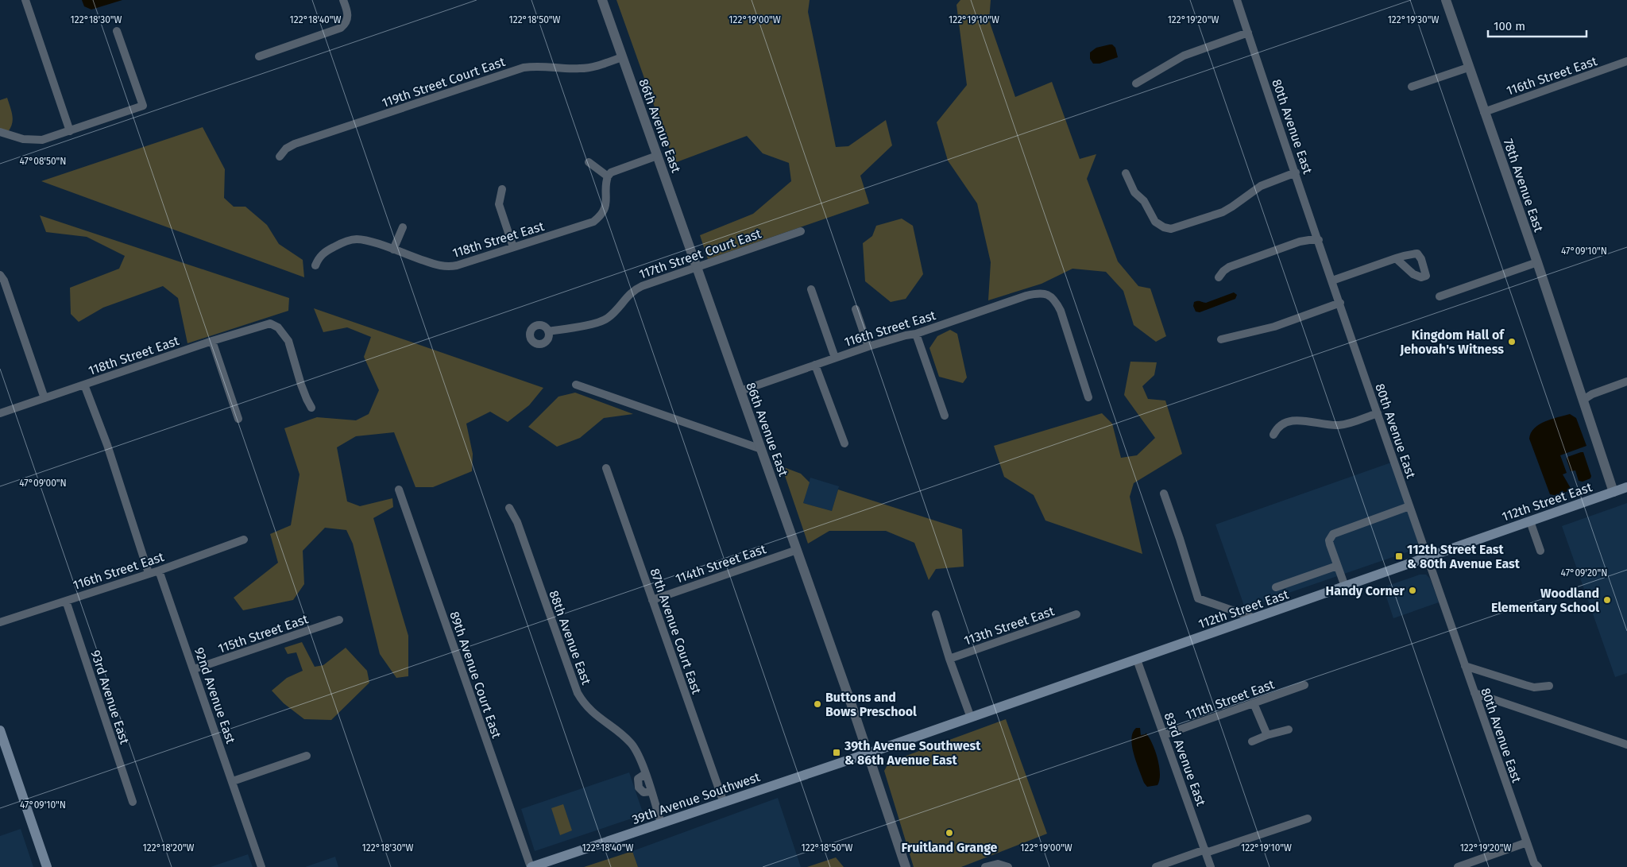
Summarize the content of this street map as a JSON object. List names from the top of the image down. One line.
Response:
{"streets":{"main road":["112th Street East","39th Avenue Southwest"],"street":["116th Street East","119th Street Court East","86th Avenue East","80th Avenue East","78th Avenue East","118th Street East","117th Street Court East","114th Street East","113th Street East","87th Avenue Court East","115th Street East","88th Avenue East","89th Avenue Court East","92nd Avenue East","93rd Avenue East","111th Street East","83rd Avenue East"]},"crossings":[["116th Street East","86th Avenue East"],["116th Street East","78th Avenue East"],["116th Street East","92nd Avenue East"],["116th Street East","93rd Avenue East"],["119th Street Court East","86th Avenue East"],["86th Avenue East","117th Street Court East"],["86th Avenue East","112th Street East"],["86th Avenue East","114th Street East"],["86th Avenue East","39th Avenue Southwest"],["80th Avenue East","112th Street East"],["78th Avenue East","112th Street East"],["112th Street East","83rd Avenue East"],["112th Street East","39th Avenue Southwest"],["114th Street East","87th Avenue Court East"],["87th Avenue Court East","39th Avenue Southwest"],["115th Street East","92nd Avenue East"],["88th Avenue East","39th Avenue Southwest"],["89th Avenue Court East","39th Avenue Southwest"],["111th Street East","83rd Avenue East"]],"places":{"other":["Kingdom Hall of Jehovah's Witness","Handy Corner","Woodland Elementary School","Buttons and Bows Preschool","Fruitland Grange"],"transit":["112th Street East & 80th Avenue East","39th Avenue Southwest & 86th Avenue East"]},"scale_bar":"100 m","coordinates":["122°19'30\"W","122°18'30\"W","122°18'40\"W","122°18'50\"W","122°19'00\"W","122°19'10\"W","122°19'20\"W","47°08'50\"N","47°09'10\"N","47°09'00\"N","47°09'20\"N","122°18'20\"W"]}
